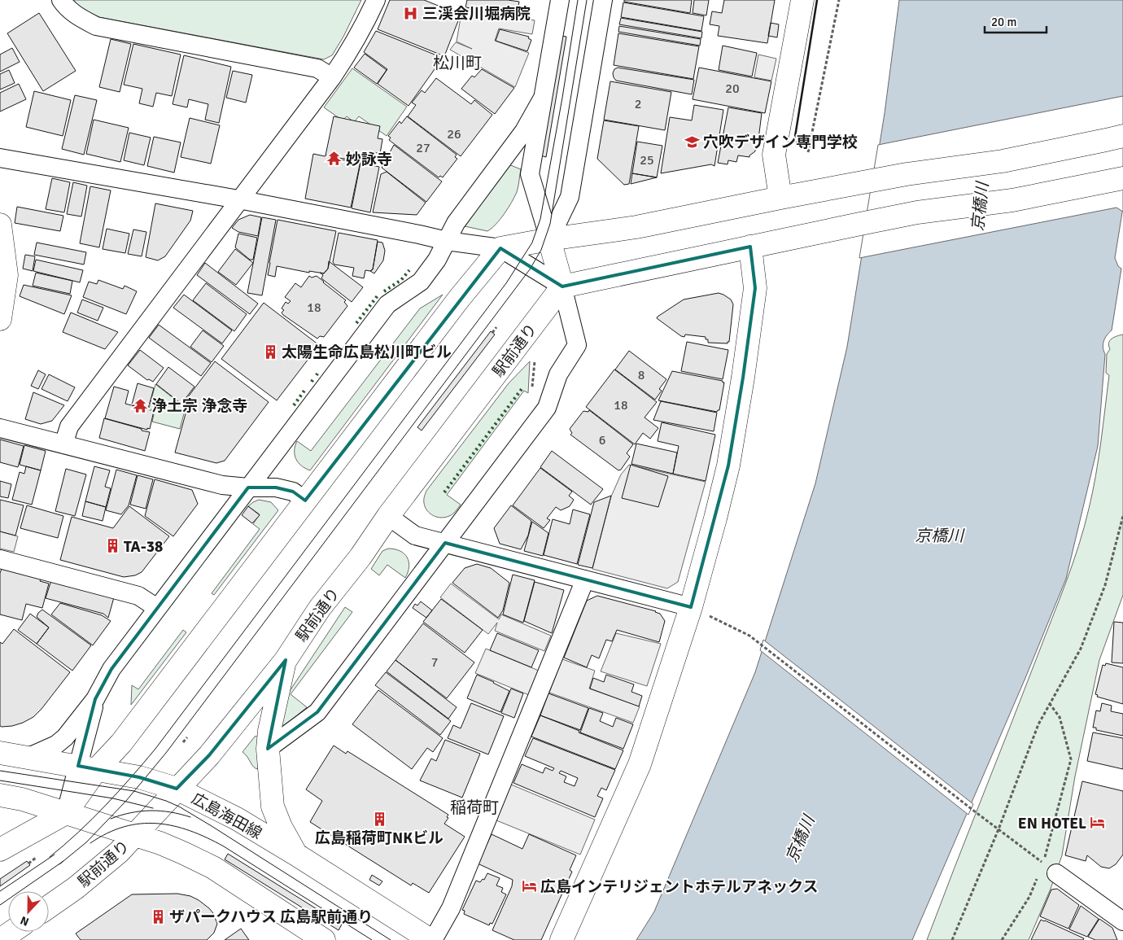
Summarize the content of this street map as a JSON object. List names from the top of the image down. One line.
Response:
{"streets":{"street":["駅前通り","広島海田線"]},"crossings":[["駅前通り","広島海田線"]],"districts":["松川町","稲荷町"],"water":["京橋川"],"places":{"hospital":["三渓会川堀病院"],"school or university":["穴吹デザイン専門学校"],"temple":["妙詠寺","浄土宗 浄念寺"],"building":["太陽生命広島松川町ビル","TA-38","広島稲荷町NKビル","ザパークハウス 広島駅前通り"],"hotel":["EN HOTEL","広島インテリジェントホテルアネックス"]},"house_numbers":["20","2","26","27","25","18","8","18","6","7"],"scale_bar":"20 m","north":"bottom"}
